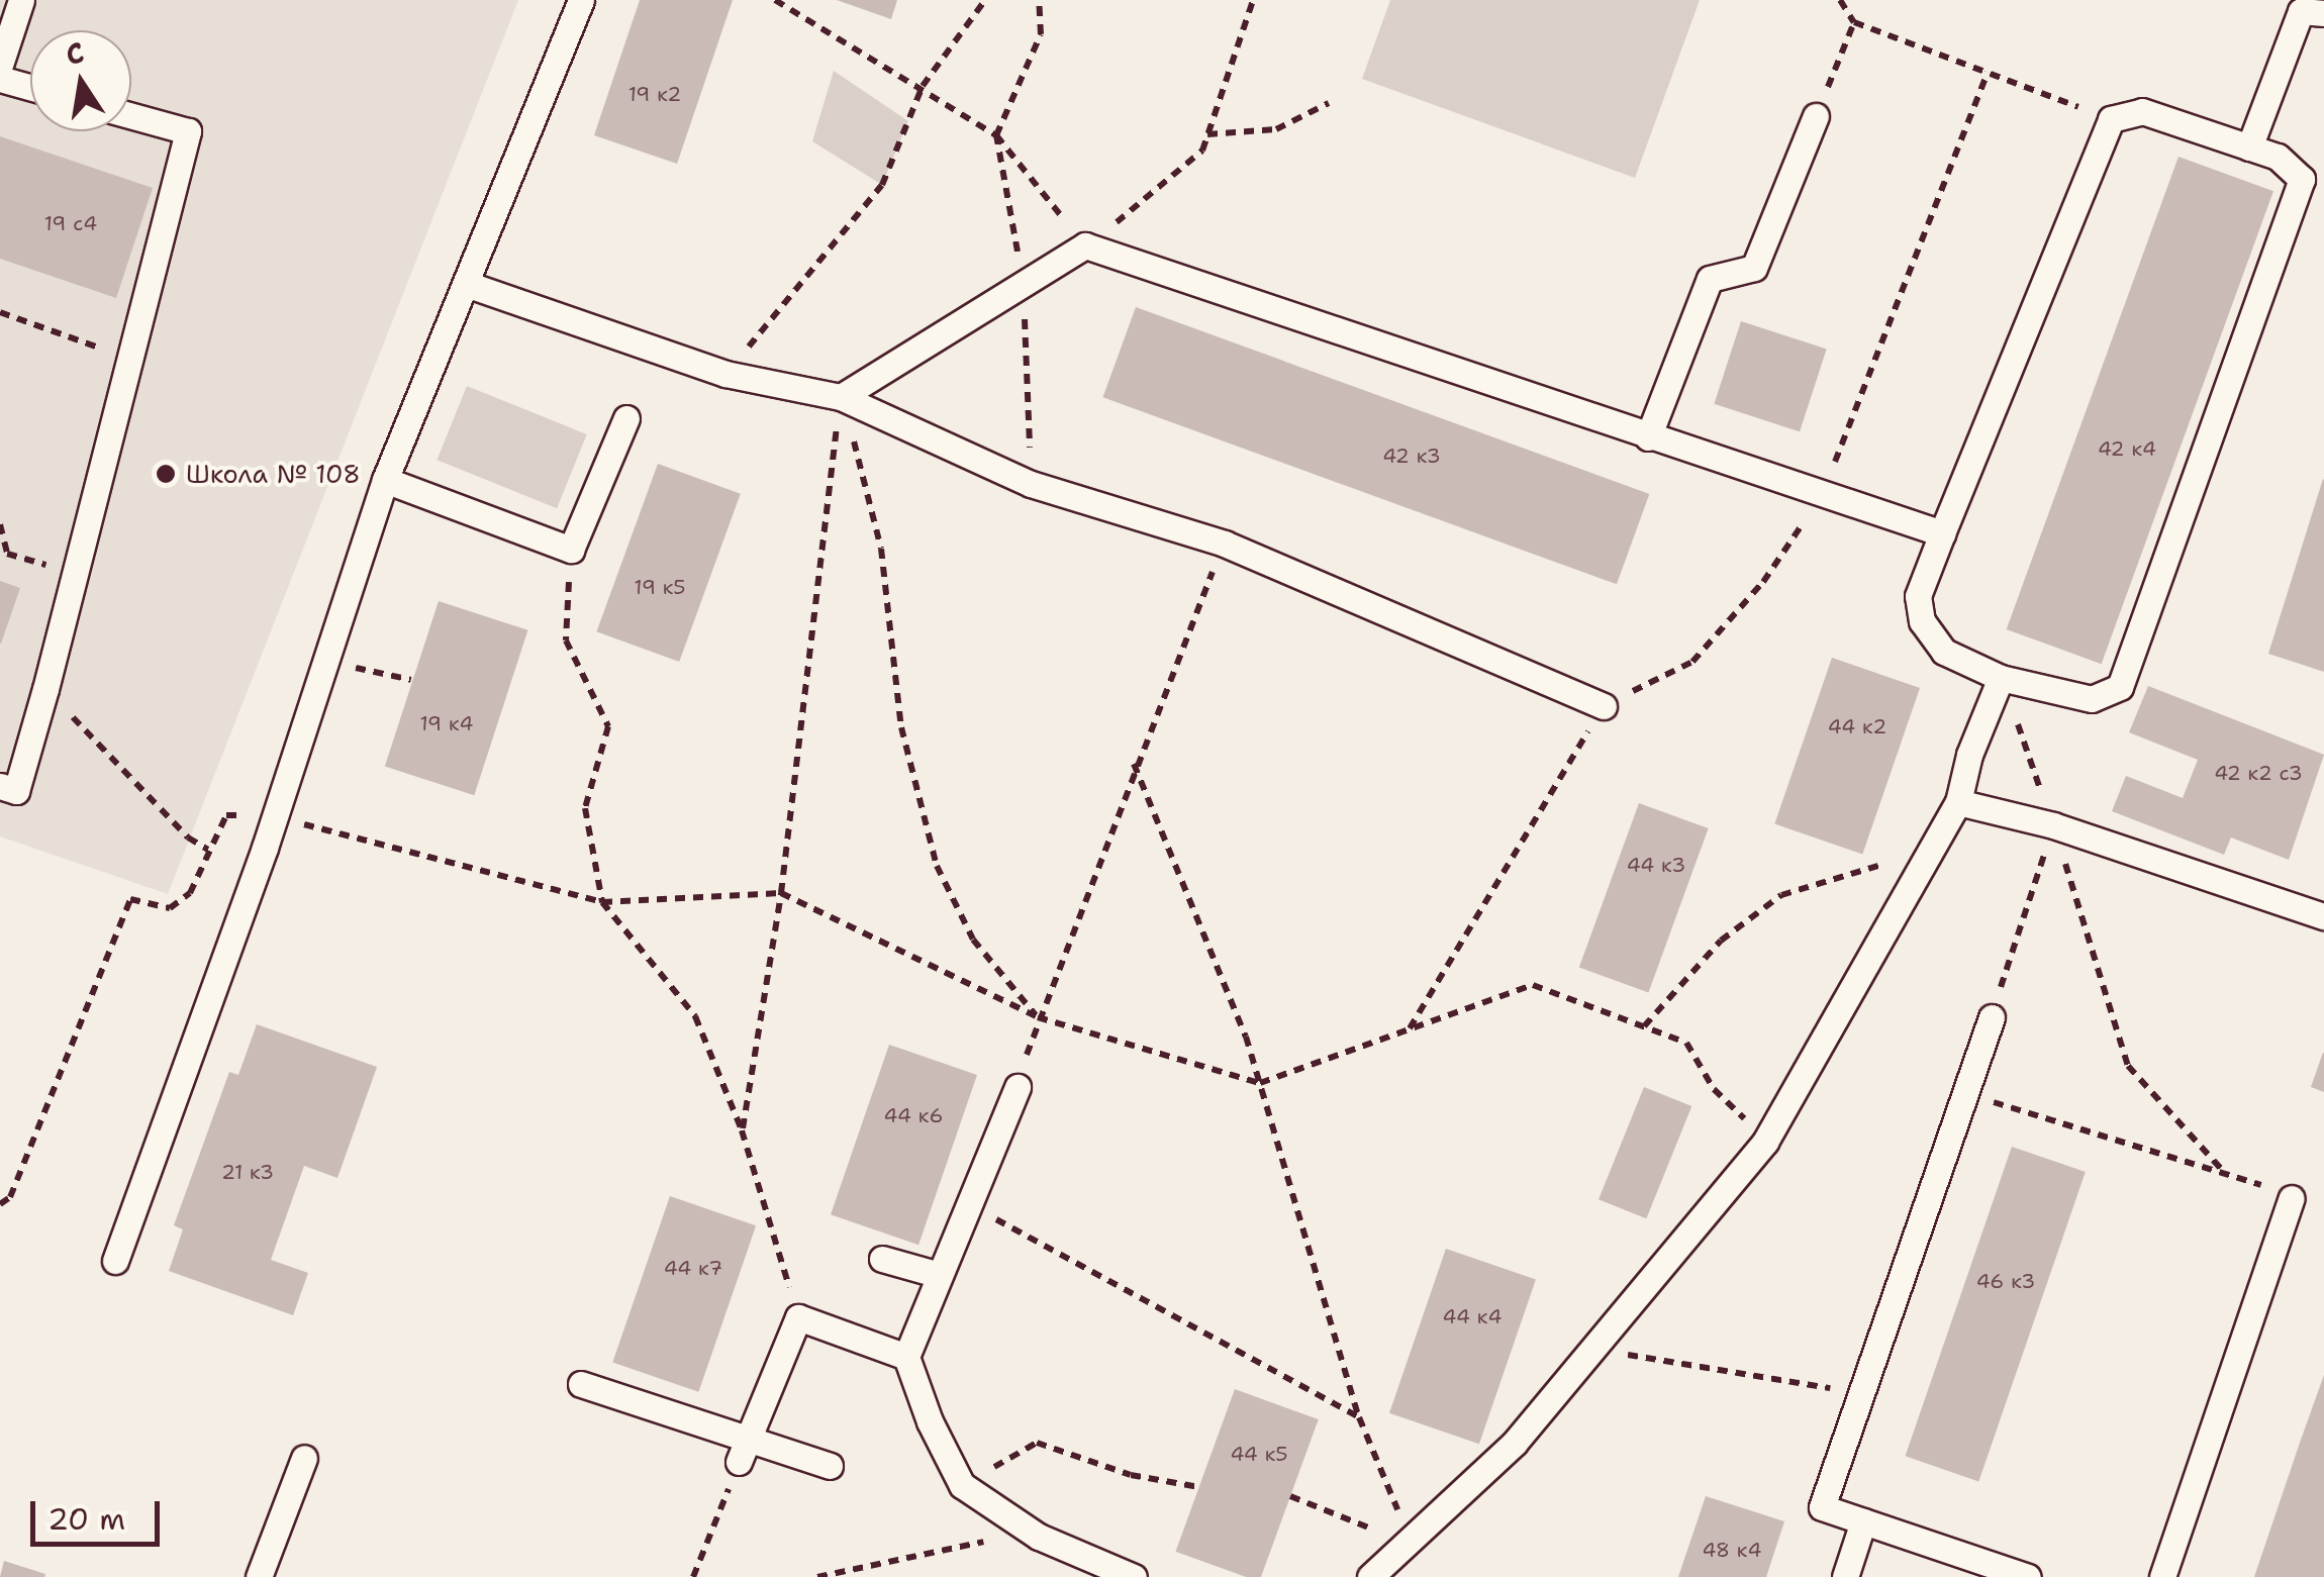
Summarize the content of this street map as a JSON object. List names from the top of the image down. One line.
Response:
{"places":["Школа № 108"],"house_numbers":["19 к2","19 с4","42 к4","42 к3","19 к5","19 к4","44 к2","42 к2 с3","44 к3","44 к6","21 к3","44 к7","46 к3","44 к4","44 к5","48 к4"],"scale_bar":"20 m","north":"top"}
